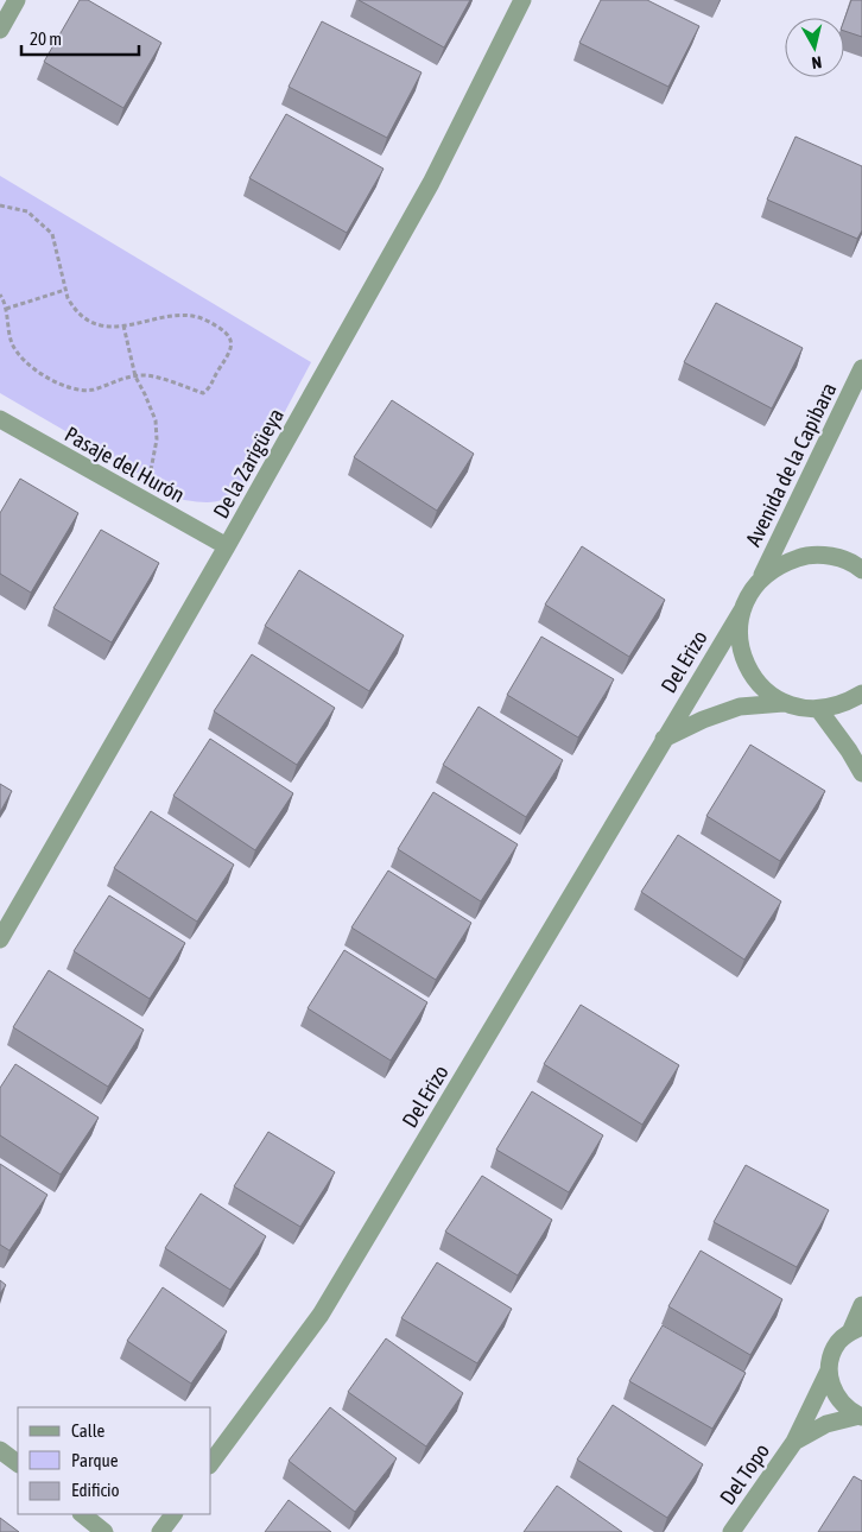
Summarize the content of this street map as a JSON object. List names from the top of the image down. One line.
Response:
{"streets":{"street":["De la Zarigüeya","Pasaje del Hurón","Avenida de la Capibara","Del Erizo","Del Topo"]},"crossings":[["De la Zarigüeya","Pasaje del Hurón"],["Avenida de la Capibara","Del Erizo"]],"legend":["Calle","Parque","Edificio"],"scale_bar":"20 m","north":"bottom"}
